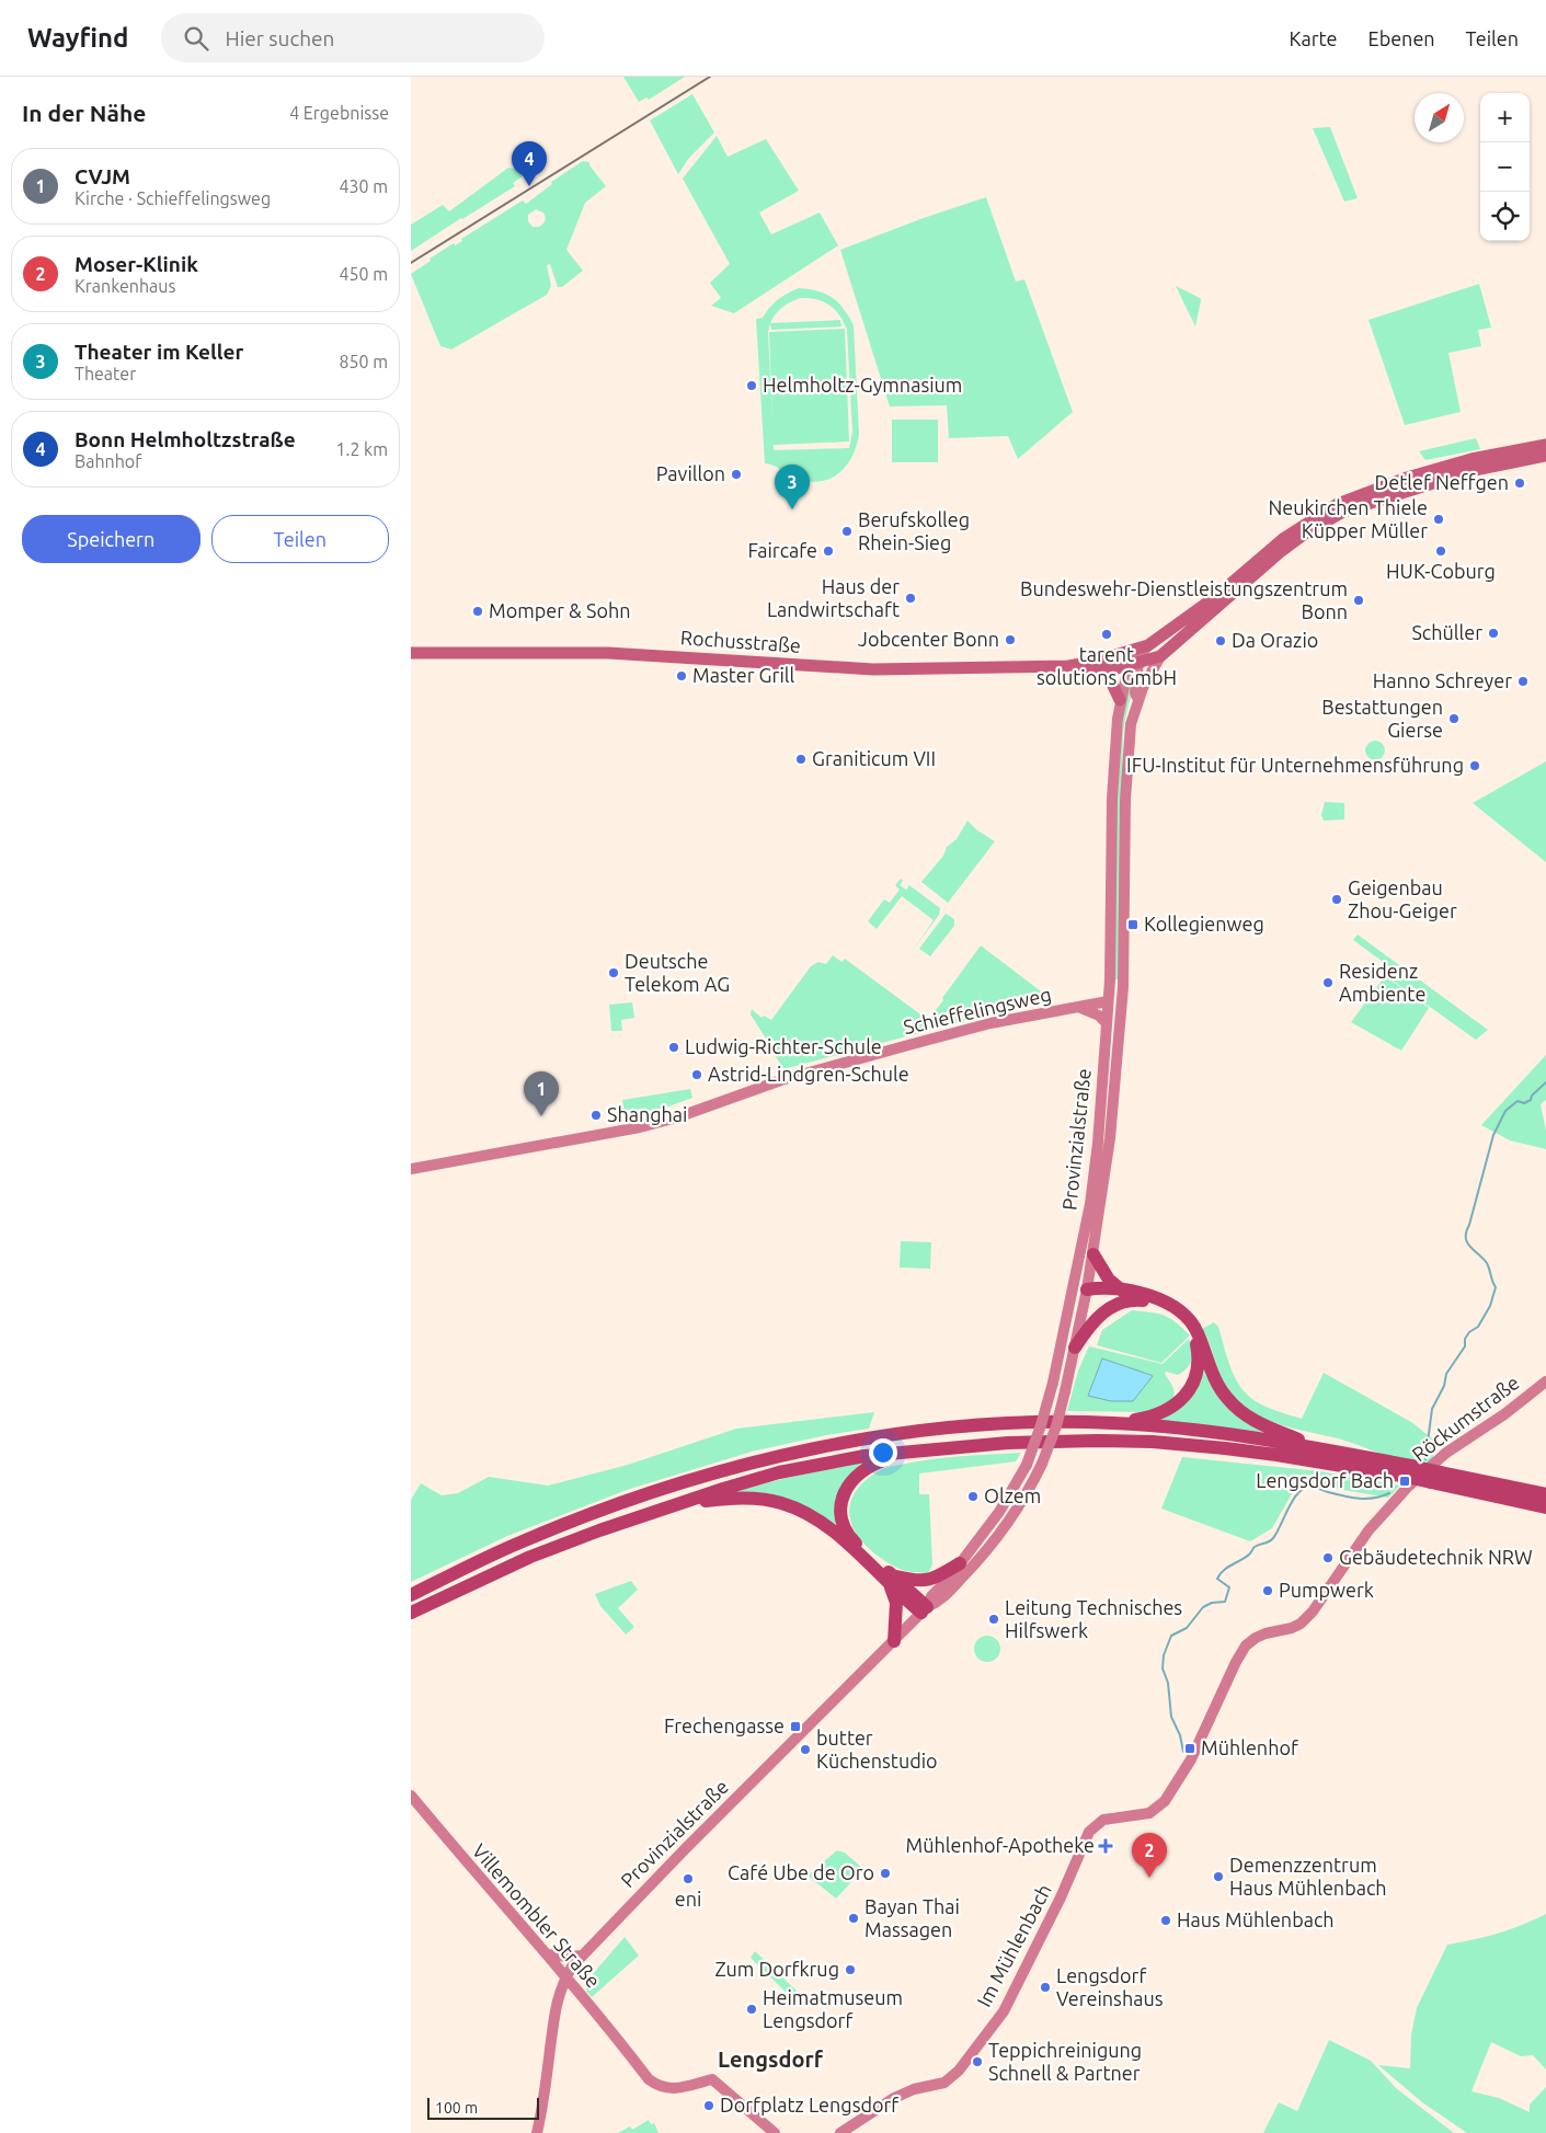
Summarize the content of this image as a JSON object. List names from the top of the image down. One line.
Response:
{"streets":{"main road":["Rochusstraße","Schieffelingsweg","Provinzialstraße","Röckumstraße","Villemombler Straße","Im Mühlenbach"]},"crossings":[["Rochusstraße","Provinzialstraße"],["Schieffelingsweg","Provinzialstraße"],["Provinzialstraße","Villemombler Straße"],["Röckumstraße","Im Mühlenbach"]],"districts":["Lengsdorf"],"places":{"other":["Helmholtz-Gymnasium","Pavillon","Detlef Neffgen","Neukirchen Thiele Küpper Müller","Berufskolleg Rhein-Sieg","Faircafe","HUK-Coburg","Haus der Landwirtschaft","Bundeswehr-Dienstleistungszentrum Bonn","Momper & Sohn","Schüller","tarent solutions GmbH","Jobcenter Bonn","Da Orazio","Master Grill","Hanno Schreyer","Bestattungen Gierse","Graniticum VII","IFU-Institut für Unternehmensführung","Geigenbau Zhou-Geiger","Deutsche Telekom AG","Residenz Ambiente","Ludwig-Richter-Schule","Astrid-Lindgren-Schule","Shanghai","Olzem","Gebäudetechnik NRW","Pumpwerk","Leitung Technisches Hilfswerk","butter Küchenstudio","Café Ube de Oro","Demenzzentrum Haus Mühlenbach","eni","Bayan Thai Massagen","Haus Mühlenbach","Zum Dorfkrug","Lengsdorf Vereinshaus","Heimatmuseum Lengsdorf","Teppichreinigung Schnell & Partner","Dorfplatz Lengsdorf"],"transit":["Kollegienweg","Lengsdorf Bach","Frechengasse","Mühlenhof"],"health":["Mühlenhof-Apotheke"]},"scale_bar":"100 m","north":"top right","page":{"header":"Wayfind","search":"Hier suchen","nav":["Karte","Ebenen","Teilen"],"heading":["In der Nähe","4 Ergebnisse"],"map_buttons":["+","−"],"pins":["4","3","1","2"],"list":[{"mark":"1","name":"CVJM","note":"Kirche · Schieffelingsweg","value":"430 m"},{"mark":"2","name":"Moser-Klinik","note":"Krankenhaus","value":"450 m"},{"mark":"3","name":"Theater im Keller","note":"Theater","value":"850 m"},{"mark":"4","name":"Bonn Helmholtzstraße","note":"Bahnhof","value":"1.2 km"}],"buttons":["Speichern","Teilen"],"scale":"100 m"}}
